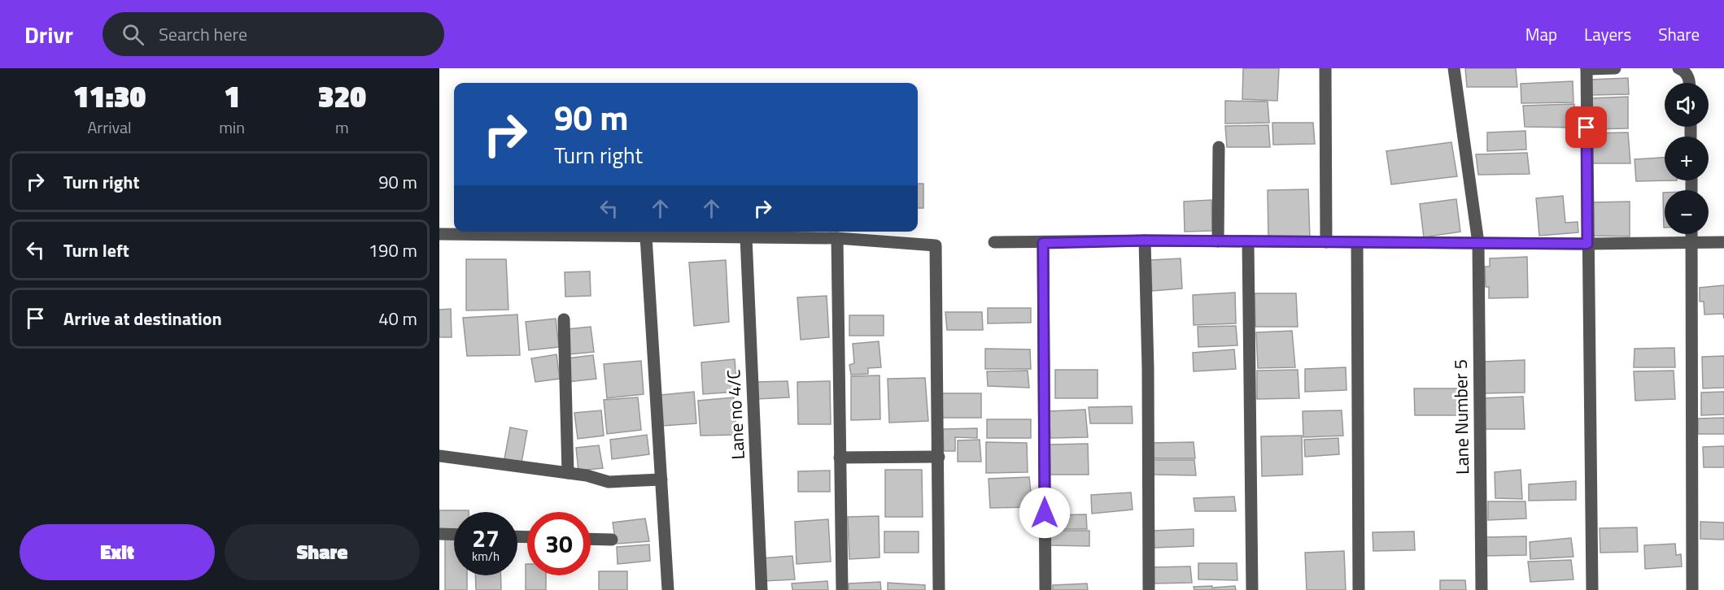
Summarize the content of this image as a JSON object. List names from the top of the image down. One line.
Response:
{"streets":{"street":["Lane no 4/C","Lane Number 5"]},"page":{"header":"Drivr","search":"Search here","nav":["Map","Layers","Share"],"eta":["11:30","Arrival","1","min","320","m"],"map_buttons":["+","−"],"turn":["90 m","Turn right"],"list":[{"name":"Turn right","value":"90 m"},{"name":"Turn left","value":"190 m"},{"name":"Arrive at destination","value":"40 m"}],"speed":"27 km/h","limit":"30","buttons":["Exit","Share"]}}
